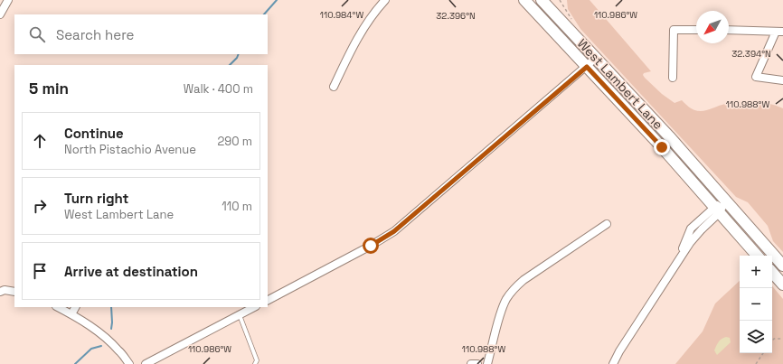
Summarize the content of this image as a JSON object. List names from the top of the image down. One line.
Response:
{"streets":{"main road":["West Lambert Lane"]},"north":"bottom left","page":{"search":"Search here","heading":["5 min","Walk · 400 m"],"list":[["Continue","North Pistachio Avenue","290 m"],["Turn right","West Lambert Lane","110 m"],"Arrive at destination"],"map_buttons":["+","−"]},"coordinates":["110.984°W","110.986°W","32.396°N","32.394°N","110.988°W"]}
